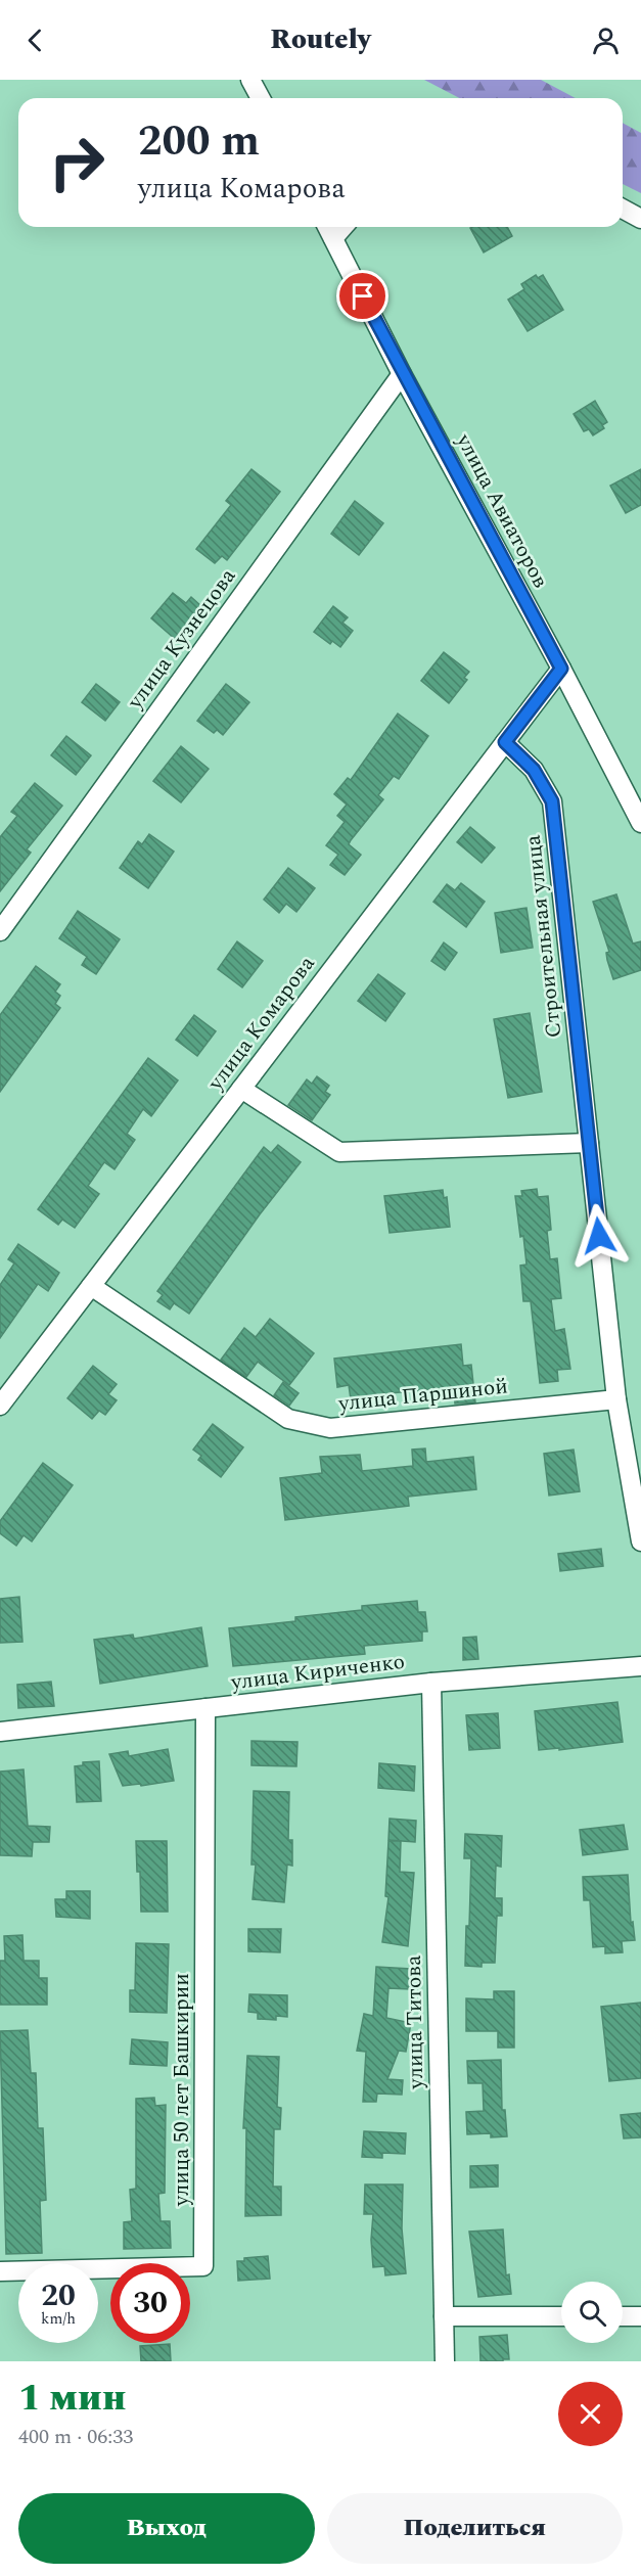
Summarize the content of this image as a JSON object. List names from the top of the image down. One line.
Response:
{"streets":{"street":["улица Авиаторов","улица Кузнецова","Строительная улица","улица Комарова","улица Паршиной","улица Кириченко","улица Титова","улица 50 лет Башкирии"]},"crossings":[["улица Авиаторов","улица Кузнецова"],["улица Авиаторов","улица Комарова"],["Строительная улица","улица Комарова"],["Строительная улица","улица Паршиной"],["улица Комарова","улица Паршиной"],["улица Кириченко","улица Титова"],["улица Кириченко","улица 50 лет Башкирии"]],"page":{"header":"Routely","turn":["200 m","улица Комарова"],"speed":"20 km/h","limit":"30","heading":["1 мин","400 m · 06:33"],"buttons":["Выход","Поделиться"]}}
